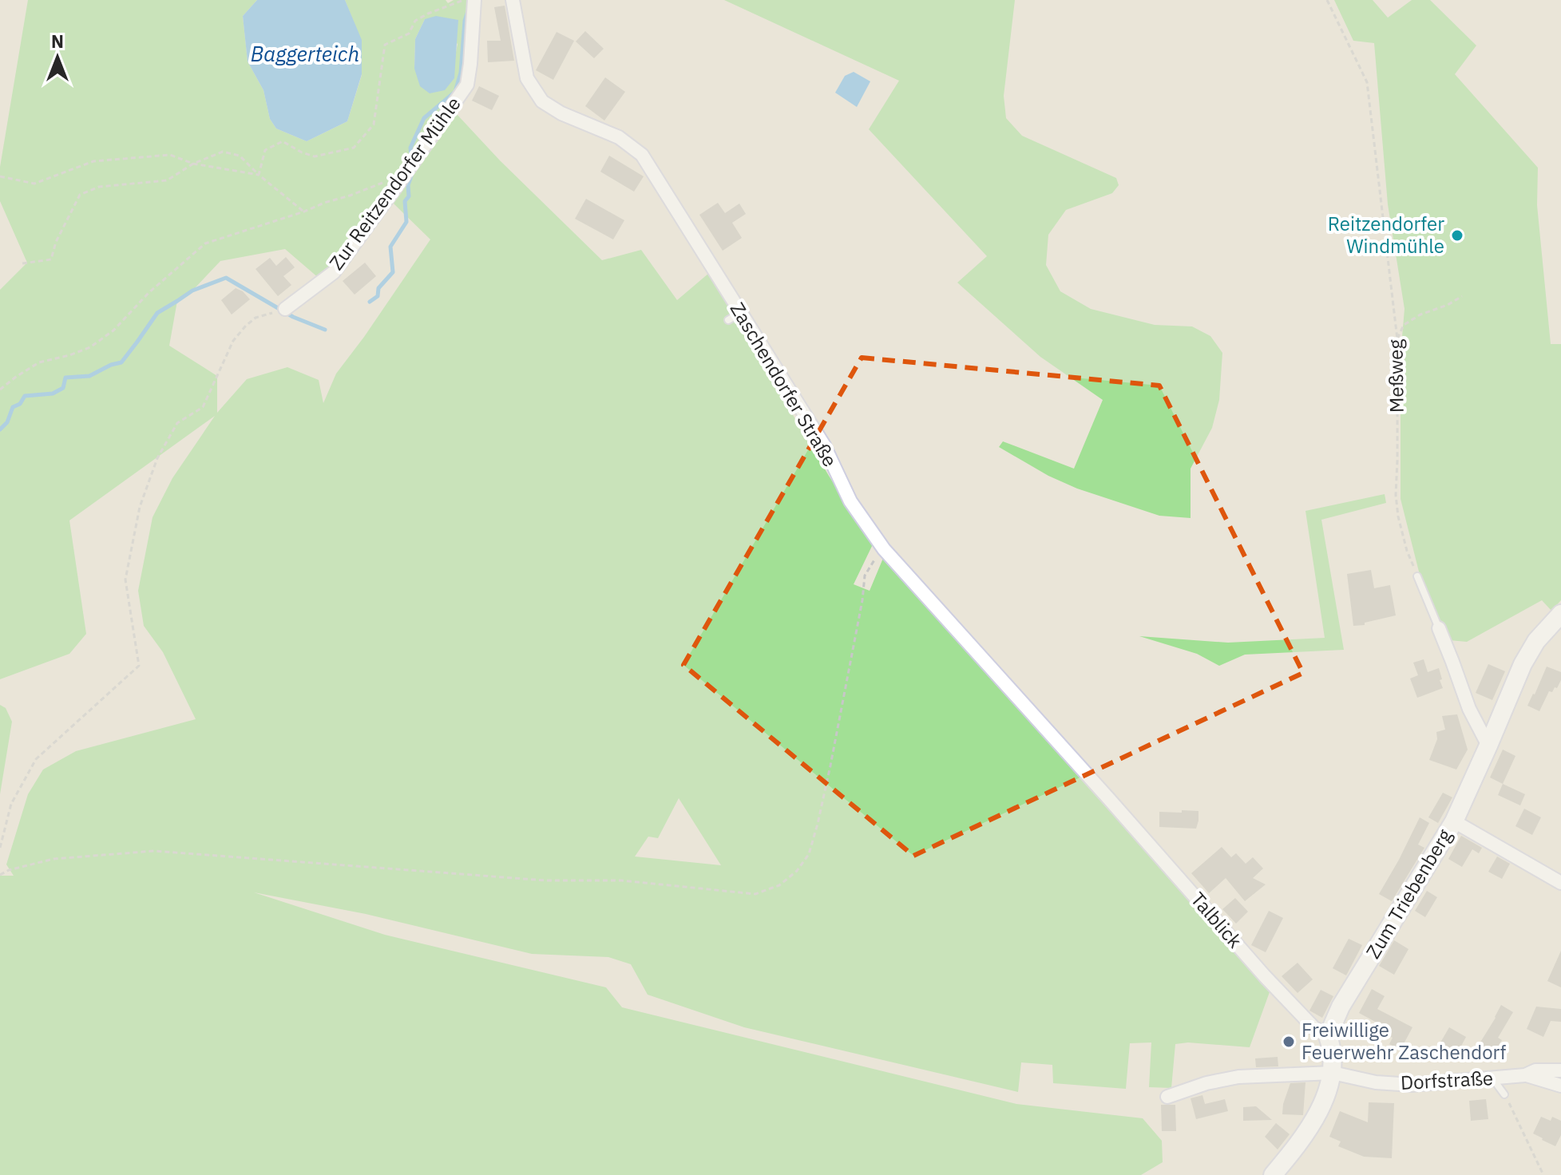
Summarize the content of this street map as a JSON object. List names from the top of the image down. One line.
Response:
{"streets":{"street":["Zur Reitzendorfer Mühle","Zaschendorfer Straße","Zum Triebenberg","Talblick","Dorfstraße"],"path":["Meßweg"]},"crossings":[["Zaschendorfer Straße","Talblick"],["Zum Triebenberg","Talblick"]],"water":["Baggerteich"],"places":["Reitzendorfer Windmühle","Freiwillige Feuerwehr Zaschendorf"],"north":"top"}
